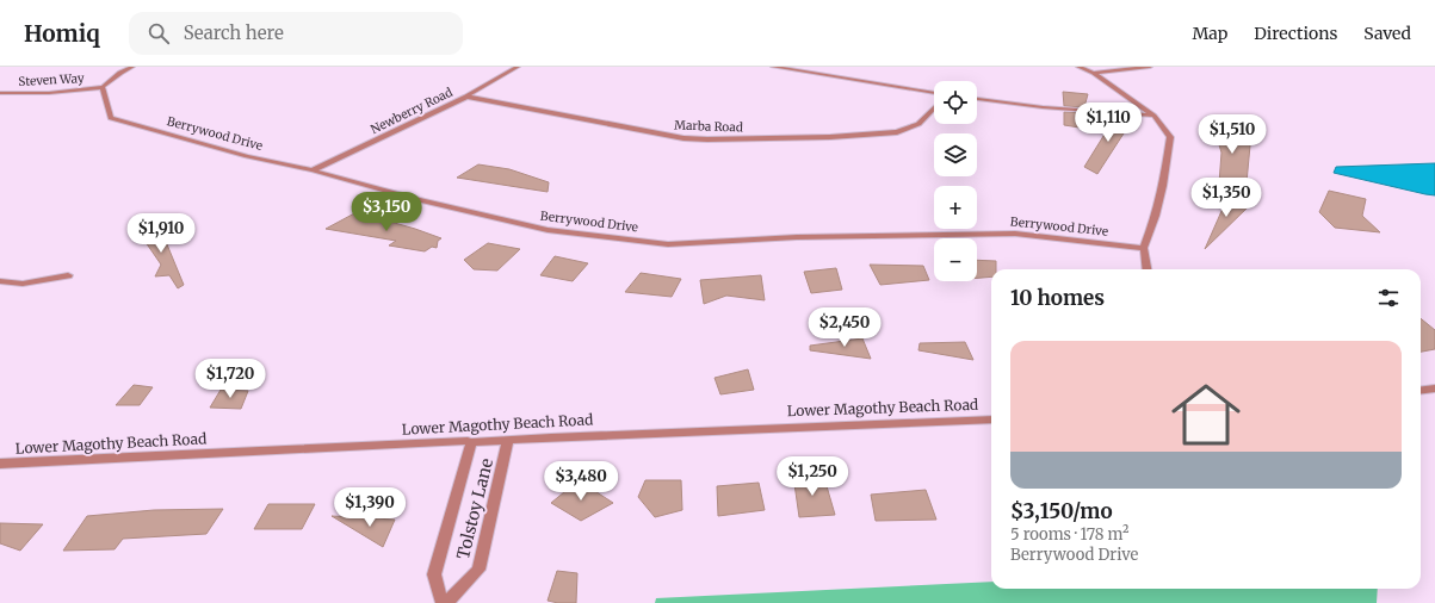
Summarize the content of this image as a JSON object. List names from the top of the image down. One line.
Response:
{"streets":{"street":["Steven Way","Newberry Road","Marba Road","Berrywood Drive","Lower Magothy Beach Road","Tolstoy Lane"]},"crossings":[["Steven Way","Berrywood Drive"],["Newberry Road","Marba Road"],["Newberry Road","Berrywood Drive"],["Lower Magothy Beach Road","Tolstoy Lane"]],"page":{"header":"Homiq","search":"Search here","nav":["Map","Directions","Saved"],"map_buttons":["+","−"],"price":["$1,110","$1,510","$1,350","$3,150","$1,910","$2,450","$1,720","$1,250","$3,480","$1,390"],"heading":"10 homes","list":[{"name":"$3,150/mo","note":"5 rooms · 178 m² · Berrywood Drive"}]}}
